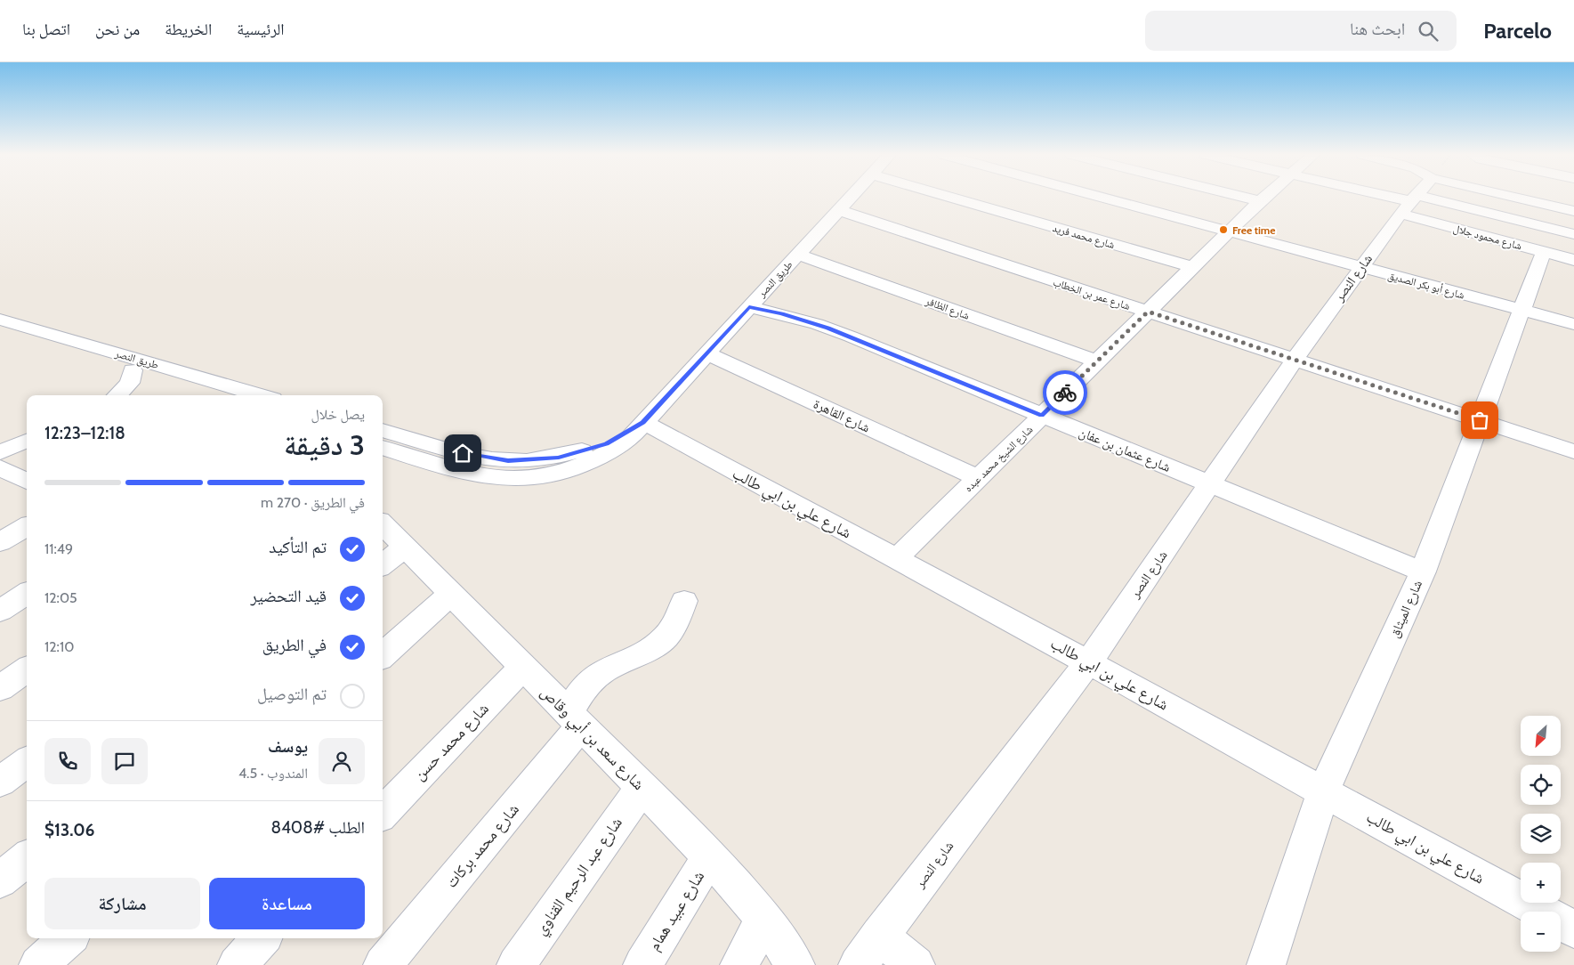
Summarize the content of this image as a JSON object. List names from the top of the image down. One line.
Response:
{"streets":{"street":["شارع محمد فريد","شارع محمود جلال","شارع النصر","طريق النصر","شارع أبو بكر الصديق","شارع عمر بن الخطاب","شارع الظافر","شارع القاهرة","شارع عثمان بن عفان","شارع الشيخ محمد عبده","شارع علي بن ابي طالب","شارع الميثاق","شارع سعد بن أبي وقاص","شارع محمد حسن","شارع محمد بركات","شارع عبد الرحيم القناوي","شارع عبيد همام"]},"crossings":[["شارع محمد فريد","شارع الشيخ محمد عبده"],["شارع محمود جلال","شارع الميثاق"],["شارع النصر","شارع أبو بكر الصديق"],["شارع النصر","شارع عمر بن الخطاب"],["شارع النصر","شارع عثمان بن عفان"],["شارع النصر","شارع علي بن ابي طالب"],["طريق النصر","شارع عمر بن الخطاب"],["طريق النصر","شارع الظافر"],["طريق النصر","شارع القاهرة"],["طريق النصر","شارع عثمان بن عفان"],["طريق النصر","شارع علي بن ابي طالب"],["شارع أبو بكر الصديق","شارع الشيخ محمد عبده"],["شارع أبو بكر الصديق","شارع الميثاق"],["شارع عمر بن الخطاب","شارع الشيخ محمد عبده"],["شارع عمر بن الخطاب","شارع الميثاق"],["شارع الظافر","شارع الشيخ محمد عبده"],["شارع القاهرة","شارع الشيخ محمد عبده"],["شارع عثمان بن عفان","شارع الشيخ محمد عبده"],["شارع عثمان بن عفان","شارع الميثاق"],["شارع الشيخ محمد عبده","شارع علي بن ابي طالب"],["شارع علي بن ابي طالب","شارع الميثاق"],["شارع سعد بن أبي وقاص","شارع محمد حسن"],["شارع سعد بن أبي وقاص","شارع محمد بركات"],["شارع سعد بن أبي وقاص","شارع عبد الرحيم القناوي"],["شارع سعد بن أبي وقاص","شارع عبيد همام"]],"places":["Free time"],"north":"bottom left","page":{"header":"Parcelo","search":"ابحث هنا","nav":["الرئيسية","الخريطة","من نحن","اتصل بنا"],"heading":["3 دقيقة","يصل خلال","12:18–12:23"],"panel":["يوسف","المندوب · 4.5","الطلب #8408","$13.06"],"bar":"في الطريق · 270 m","list":[["تم التأكيد","11:49"],["قيد التحضير","12:05"],["في الطريق","12:10"],"تم التوصيل"],"map_buttons":["+","−"],"buttons":["مساعدة","مشاركة"]}}
